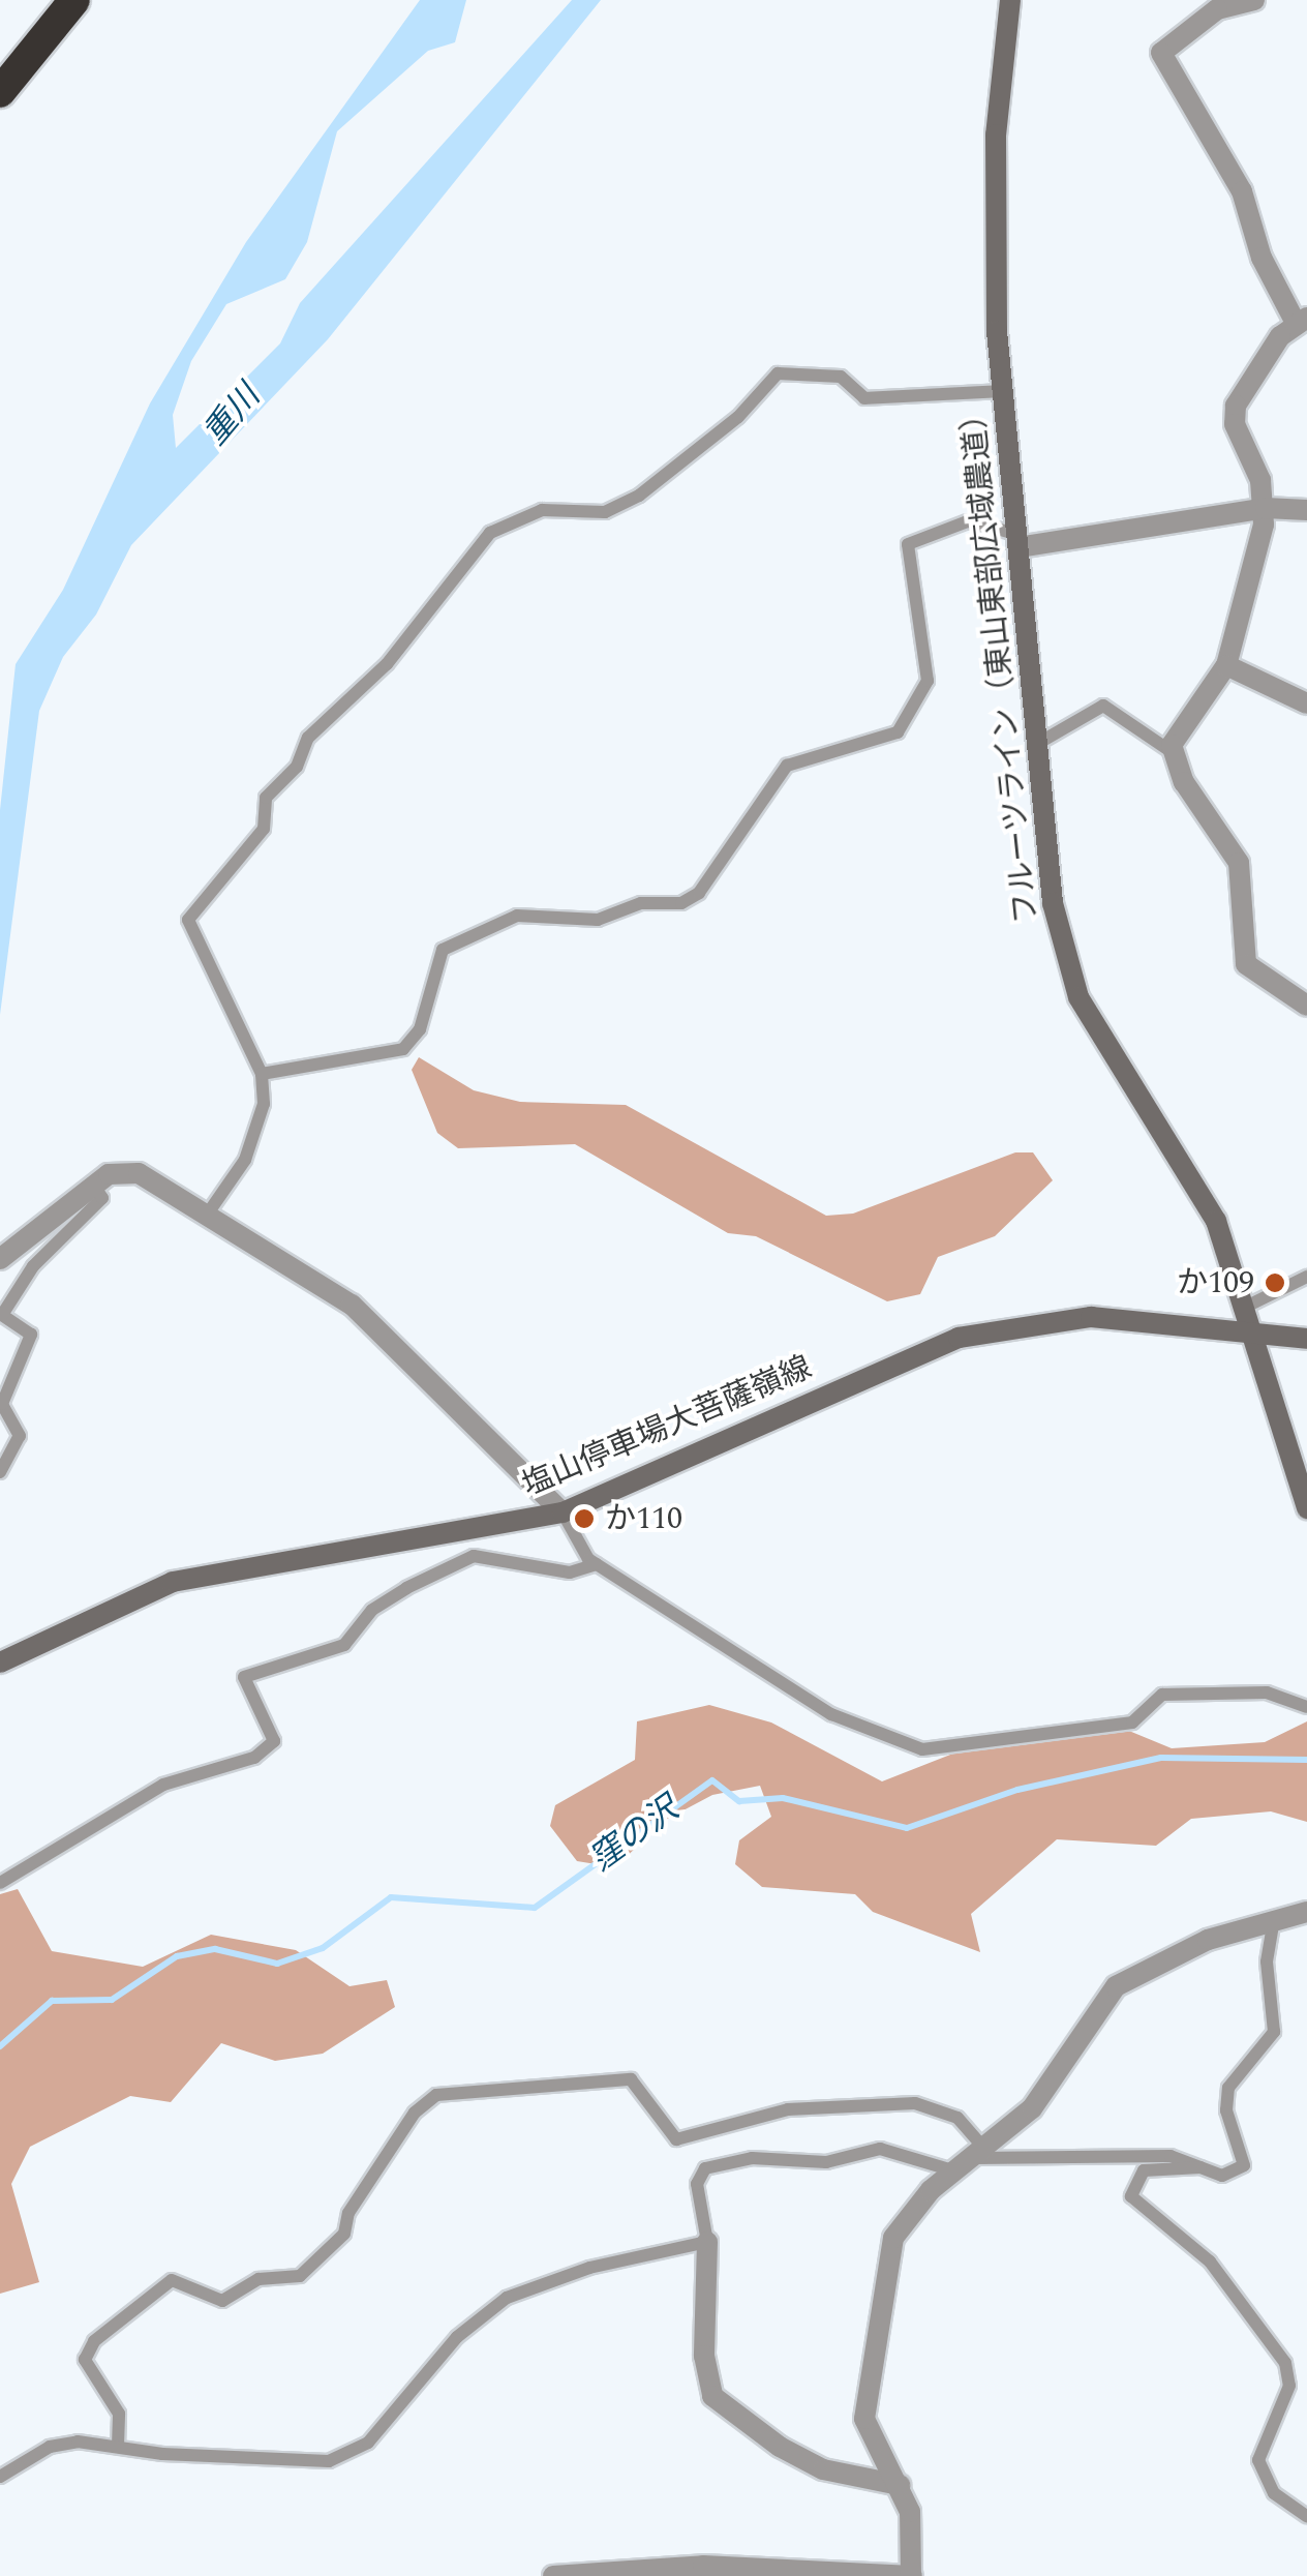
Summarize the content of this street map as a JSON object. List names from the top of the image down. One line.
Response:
{"streets":{"street":["フルーツライン（東山東部広域農道）","塩山停車場大菩薩嶺線"]},"crossings":[["フルーツライン（東山東部広域農道）","塩山停車場大菩薩嶺線"]],"water":["重川","窪の沢"],"places":["か109","か110"]}
